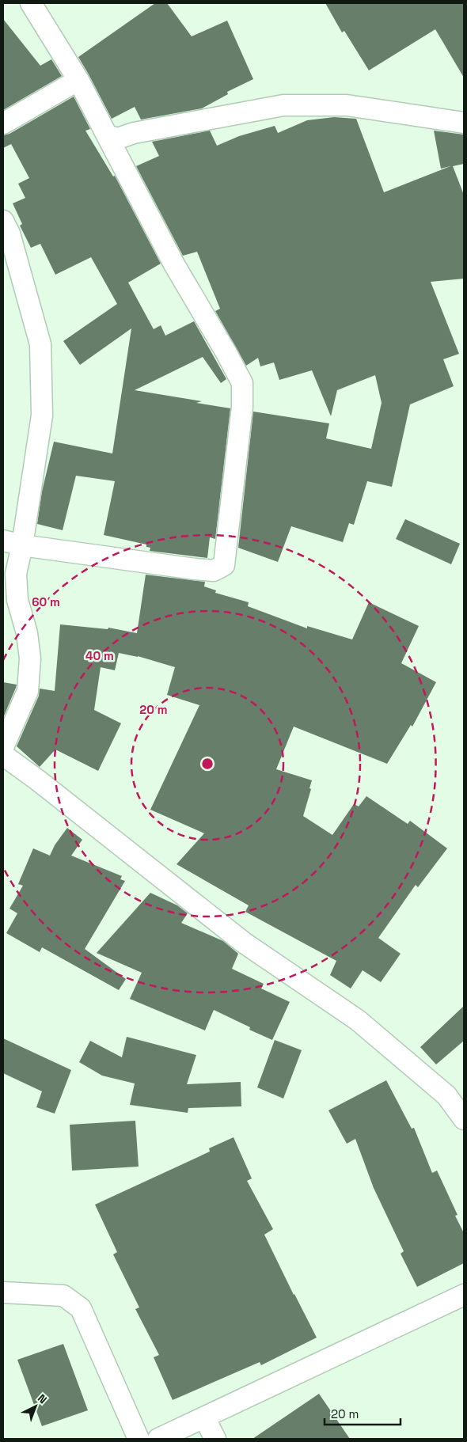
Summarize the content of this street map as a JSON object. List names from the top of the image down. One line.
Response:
{"scale_bar":"20 m","north":"top right","rings":["60 m","40 m","20 m"]}
